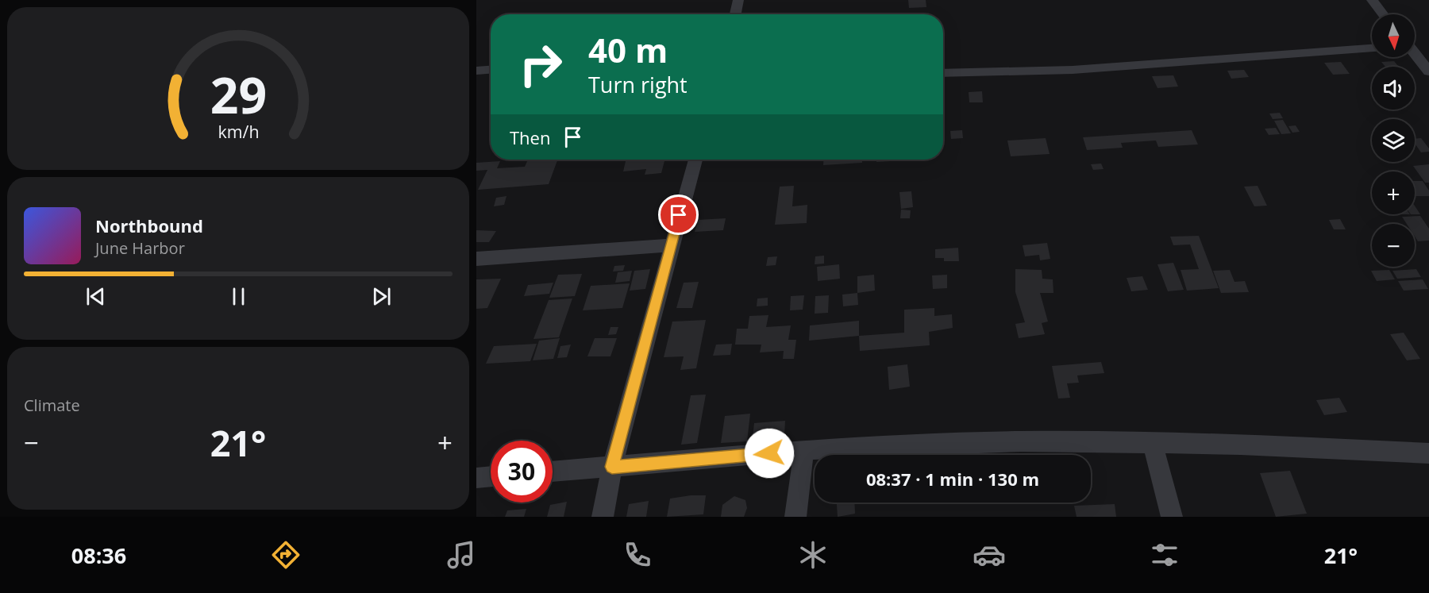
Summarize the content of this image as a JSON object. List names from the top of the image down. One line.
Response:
{"north":"bottom","page":{"map_buttons":["+","−"],"turn":["40 m","Turn right"],"then":"Then","song":["Northbound","June Harbor"],"tile":"Climate","heat":["−","21°","+"],"limit":"30","trip":"08:37 · 1 min · 130 m","tabs":["08:36","21°"],"gauge":["29","km/h"]}}
